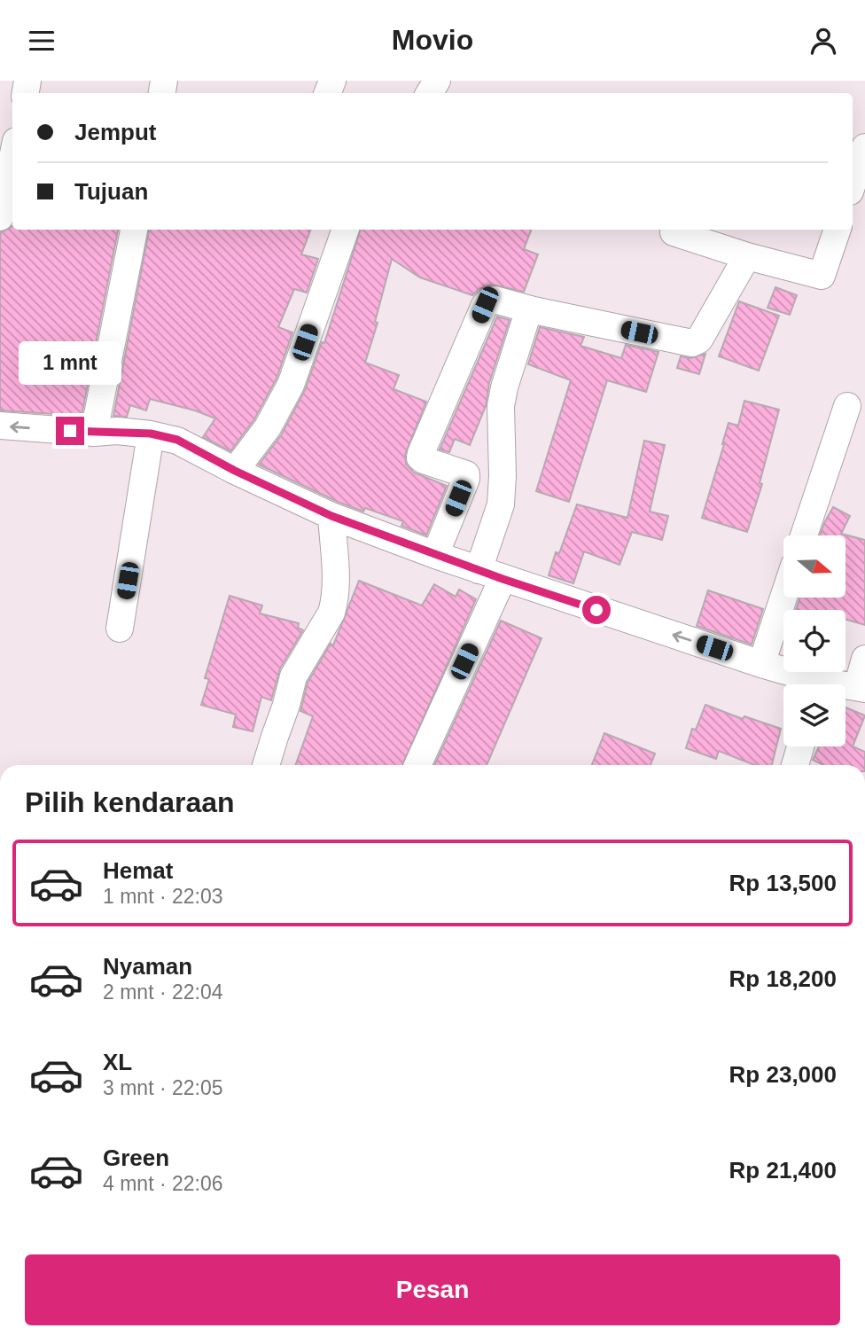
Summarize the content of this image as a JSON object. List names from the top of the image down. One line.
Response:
{"north":"right","page":{"header":"Movio","banner":["Jemput","Tujuan"],"bubble":"1 mnt","heading":"Pilih kendaraan","list":[{"name":"Hemat","note":"1 mnt · 22:03","value":"Rp 13,500"},{"name":"Nyaman","note":"2 mnt · 22:04","value":"Rp 18,200"},{"name":"XL","note":"3 mnt · 22:05","value":"Rp 23,000"},{"name":"Green","note":"4 mnt · 22:06","value":"Rp 21,400"}],"buttons":"Pesan"}}
